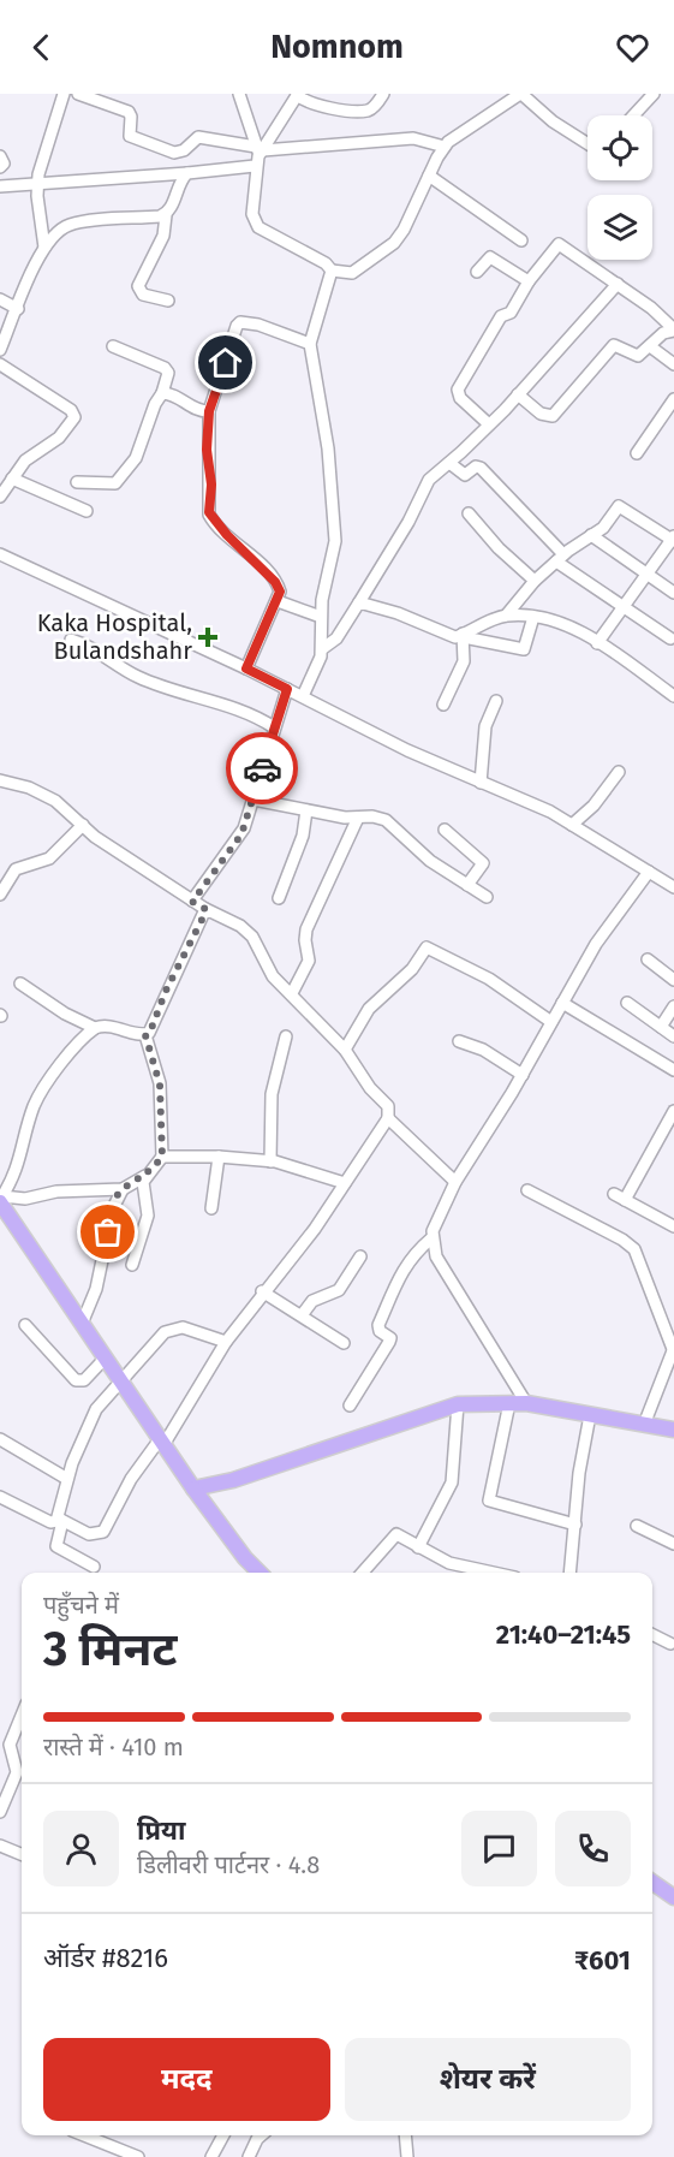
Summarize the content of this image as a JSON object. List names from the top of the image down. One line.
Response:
{"places":{"health":["Kaka Hospital, Bulandshahr"]},"page":{"header":"Nomnom","heading":["3 मिनट","पहुँचने में","21:40–21:45"],"panel":["प्रिया","डिलीवरी पार्टनर · 4.8","ऑर्डर #8216","₹601"],"bar":"रास्ते में · 410 m","buttons":["मदद","शेयर करें"]}}
